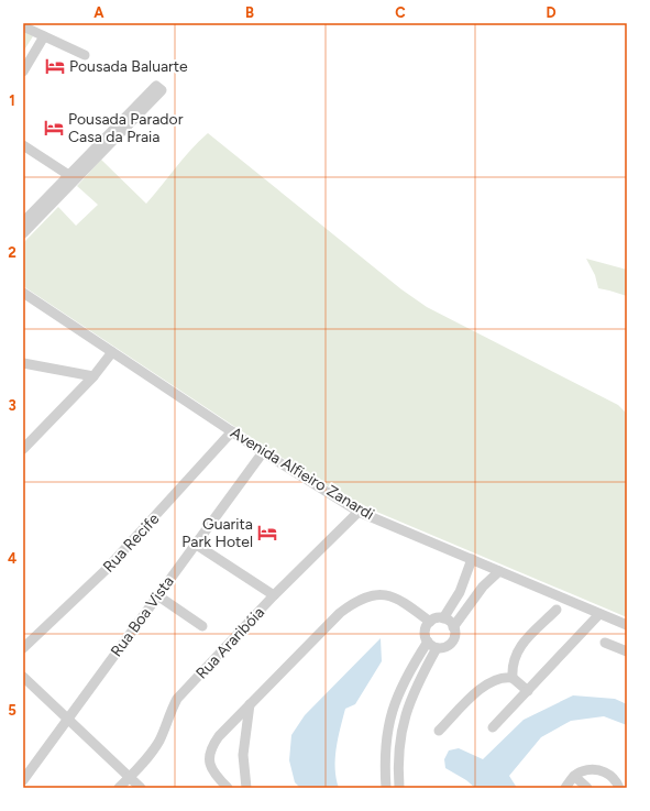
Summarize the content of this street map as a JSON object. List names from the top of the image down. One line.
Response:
{"streets":{"street":["Avenida Alfieiro Zanardi","Rua Recife","Rua Boa Vista","Rua Araribóia"]},"crossings":[["Avenida Alfieiro Zanardi","Rua Recife"],["Avenida Alfieiro Zanardi","Rua Boa Vista"],["Avenida Alfieiro Zanardi","Rua Araribóia"]],"places":{"hotel":["Pousada Baluarte","Pousada Parador Casa da Praia","Guarita Park Hotel"]},"grid":{"columns":["A","B","C","D"],"rows":["1","2","3","4","5"]}}
